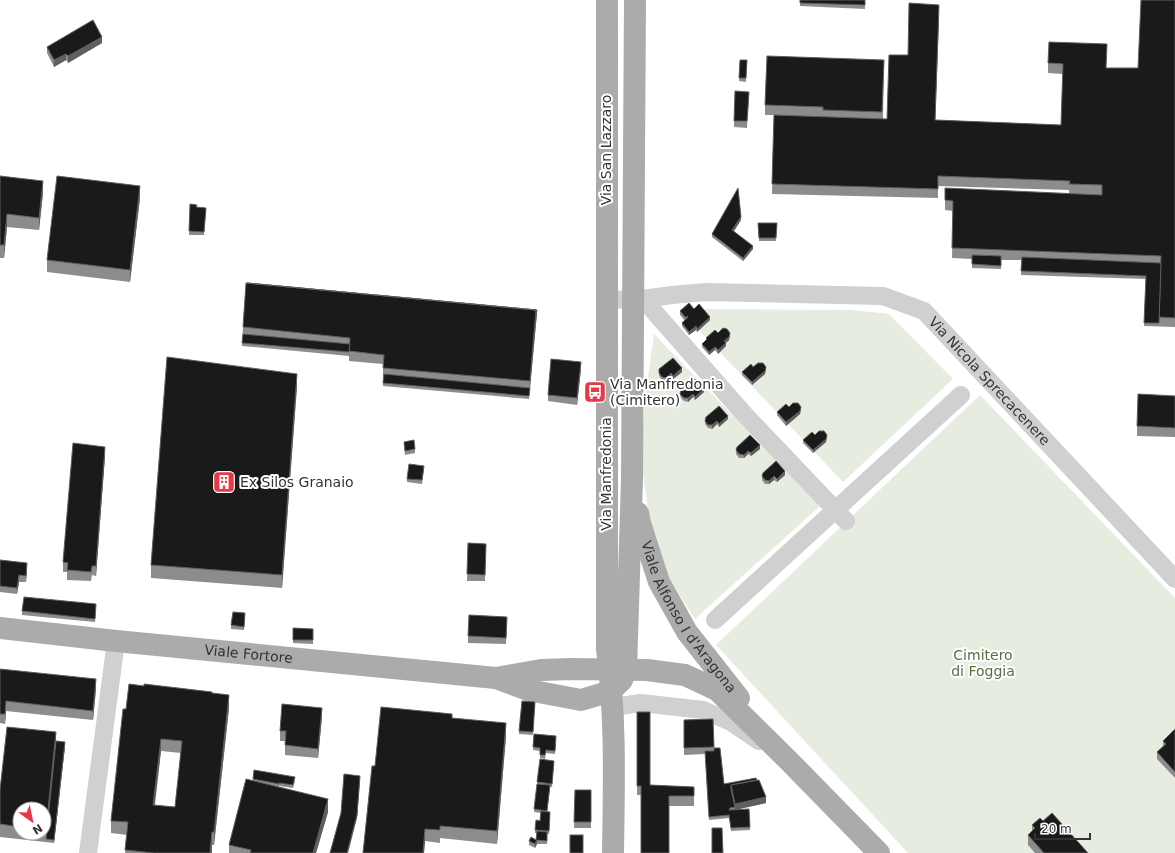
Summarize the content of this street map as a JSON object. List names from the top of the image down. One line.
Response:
{"streets":{"main road":["Via San Lazzaro","Via Manfredonia","Viale Alfonso I d'Aragona","Viale Fortore"],"street":["Via Nicola Sprecacenere"]},"crossings":[["Via San Lazzaro","Via Nicola Sprecacenere"],["Via San Lazzaro","Via Manfredonia"],["Via Nicola Sprecacenere","Via Manfredonia"],["Via Manfredonia","Viale Alfonso I d'Aragona"],["Via Manfredonia","Viale Fortore"],["Viale Alfonso I d'Aragona","Viale Fortore"]],"parks":["Cimitero di Foggia"],"places":{"bus stop":["Via Manfredonia (Cimitero)"],"building":["Ex Silos Granaio"]},"scale_bar":"20 m","north":"bottom right"}
